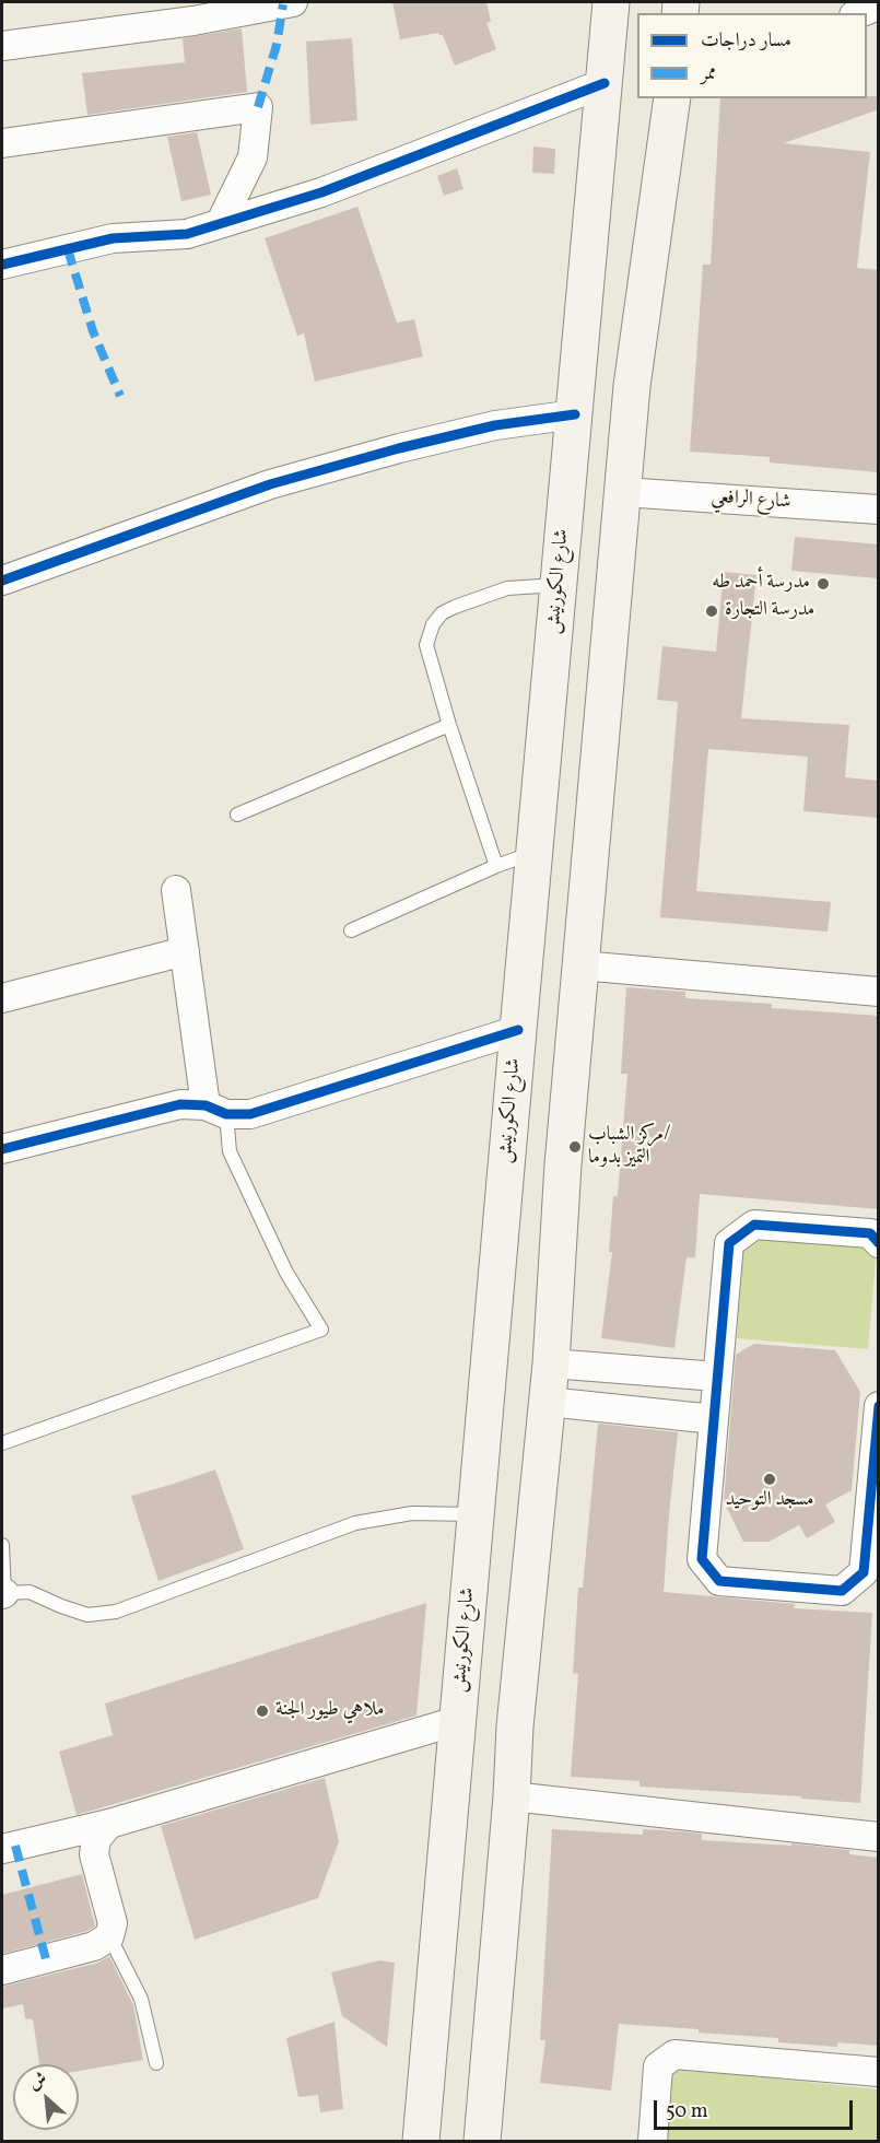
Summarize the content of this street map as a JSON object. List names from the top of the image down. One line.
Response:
{"streets":{"main road":["شارع الكورنيش"],"street":["شارع الرافعي"]},"places":["مدرسة أحمد طه","مدرسة التجارة","مركز الشباب/ التميز بدوما","مسجد التوحيد","ملاهي طيور الجنة"],"legend":["مسار دراجات","ممر"],"scale_bar":"50 m","north":"top left"}
